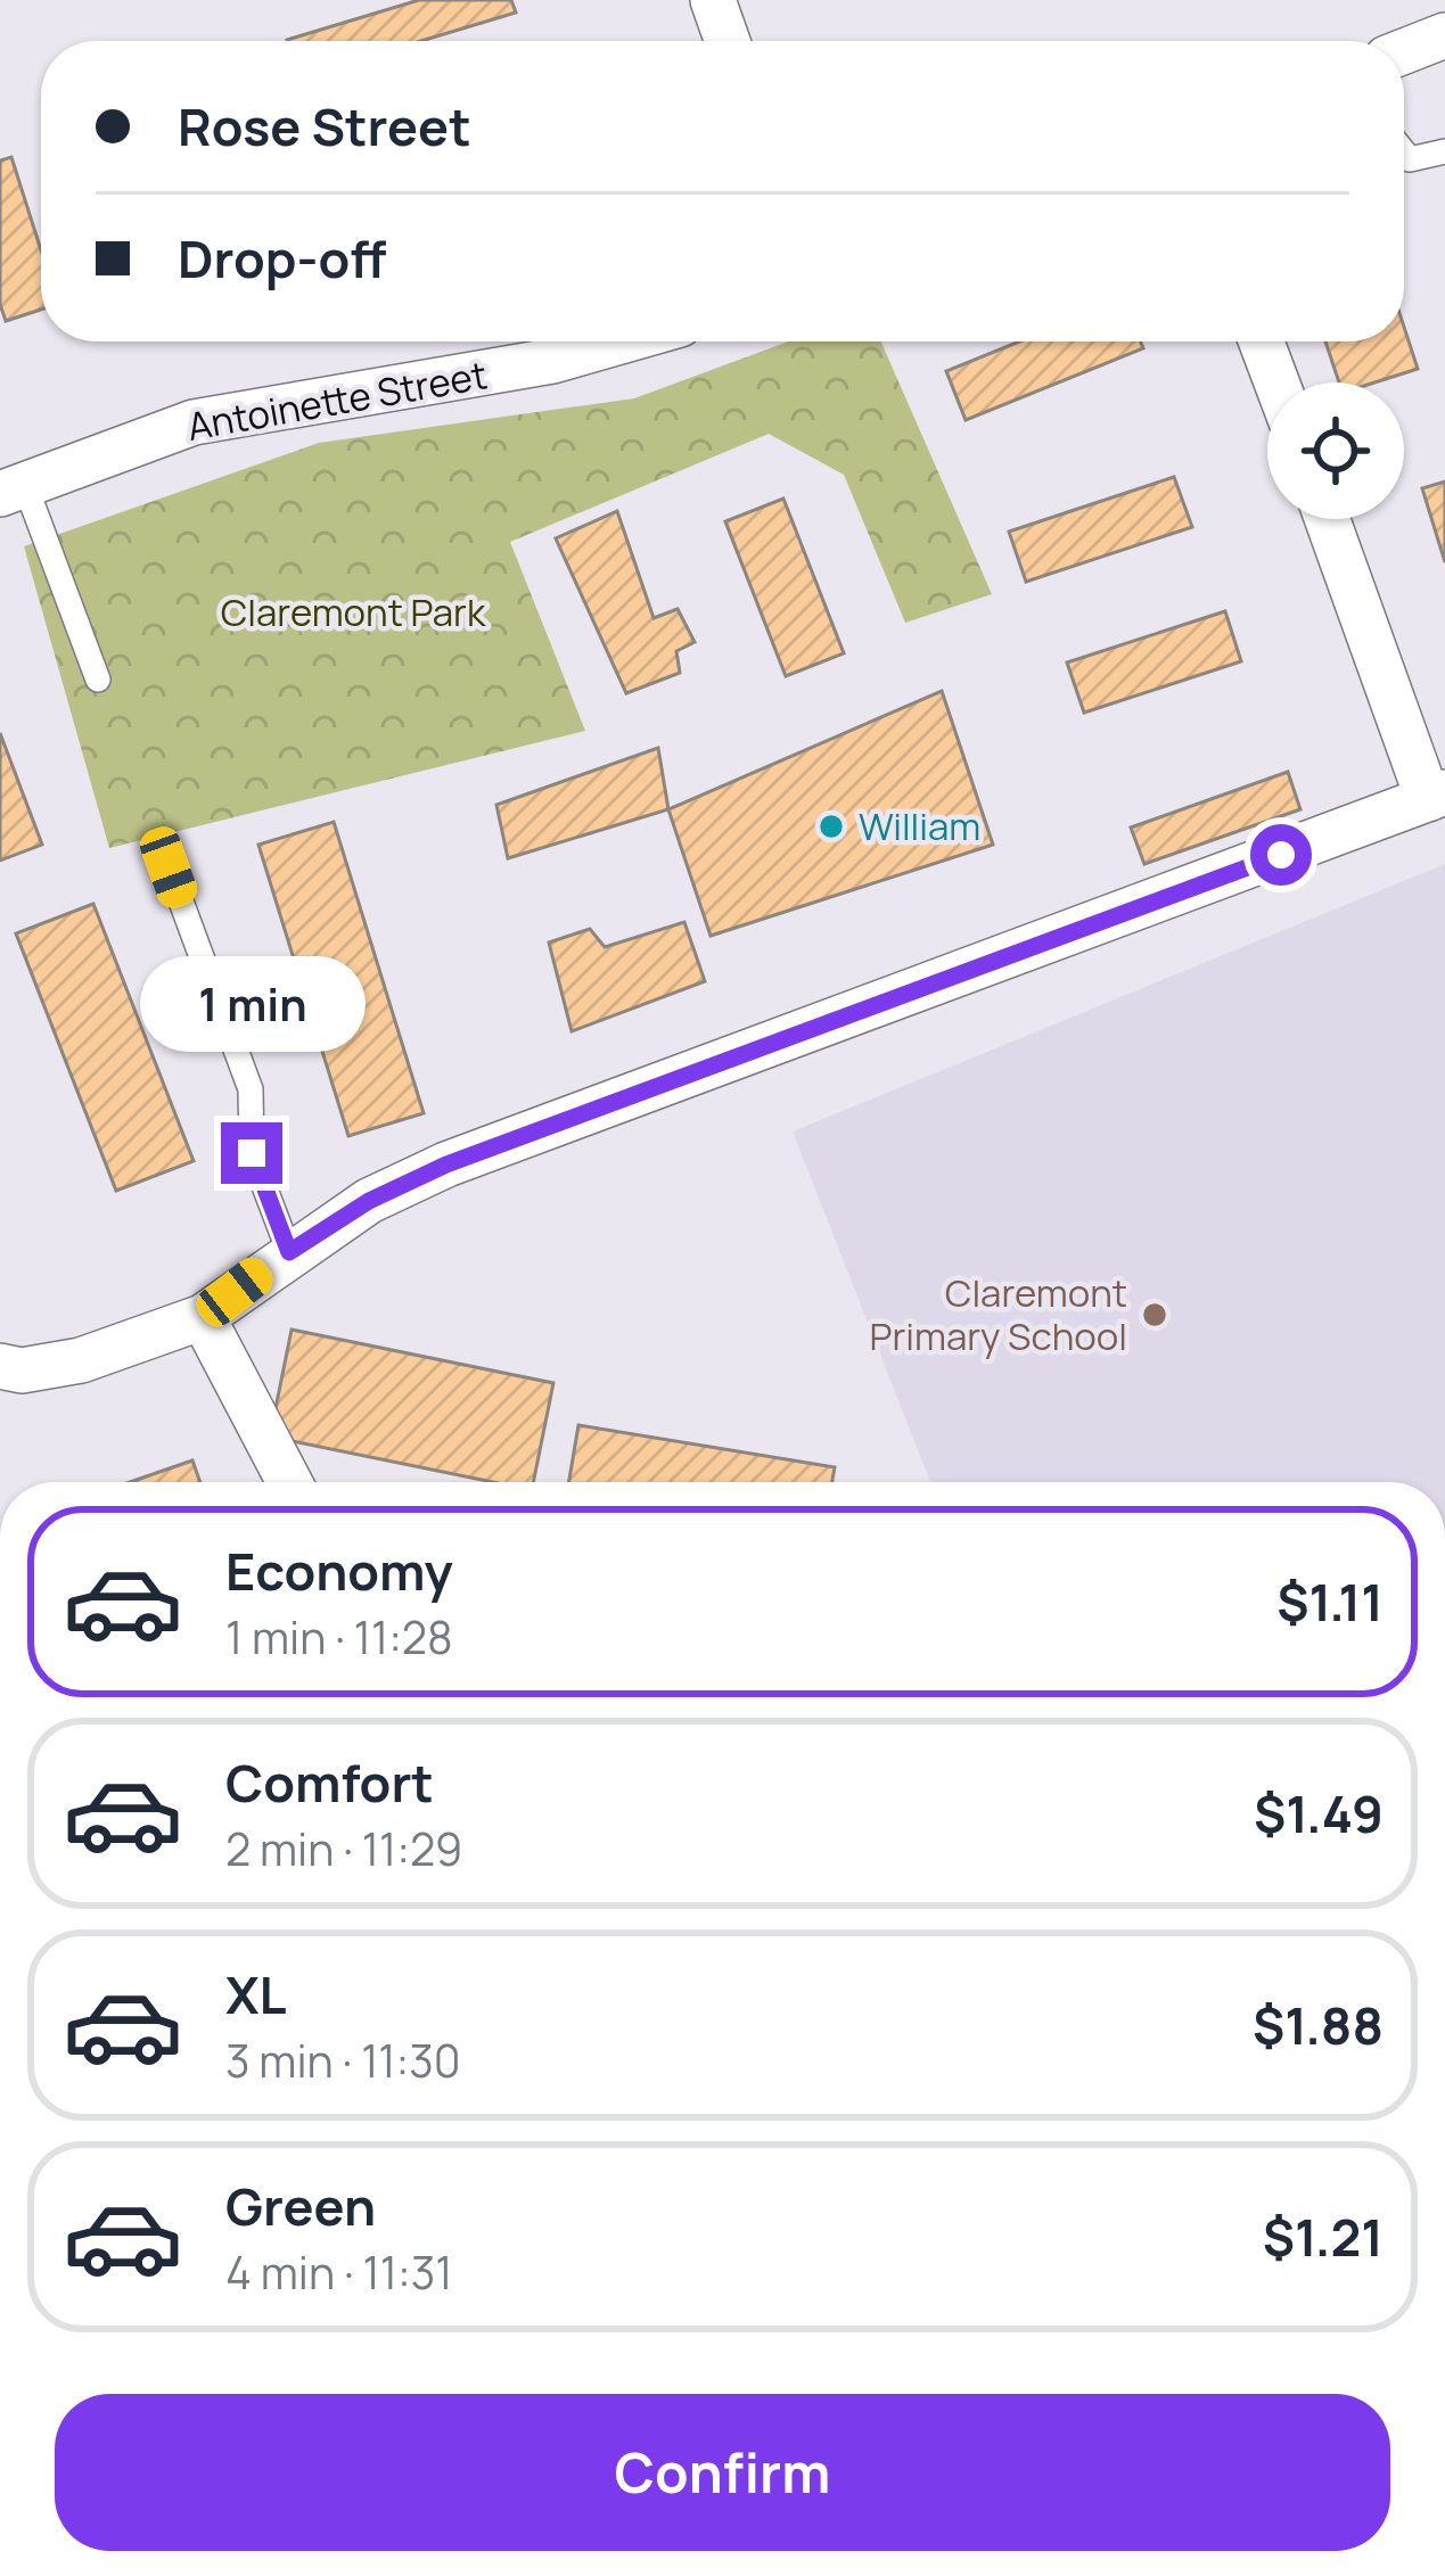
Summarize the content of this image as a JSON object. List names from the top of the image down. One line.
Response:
{"streets":{"street":["Antoinette Street"]},"parks":["Claremont Park"],"places":["William","Claremont Primary School"],"page":{"banner":["Rose Street","Drop-off"],"bubble":"1 min","list":[{"name":"Economy","note":"1 min · 11:28","value":"$1.11"},{"name":"Comfort","note":"2 min · 11:29","value":"$1.49"},{"name":"XL","note":"3 min · 11:30","value":"$1.88"},{"name":"Green","note":"4 min · 11:31","value":"$1.21"}],"buttons":"Confirm"}}
